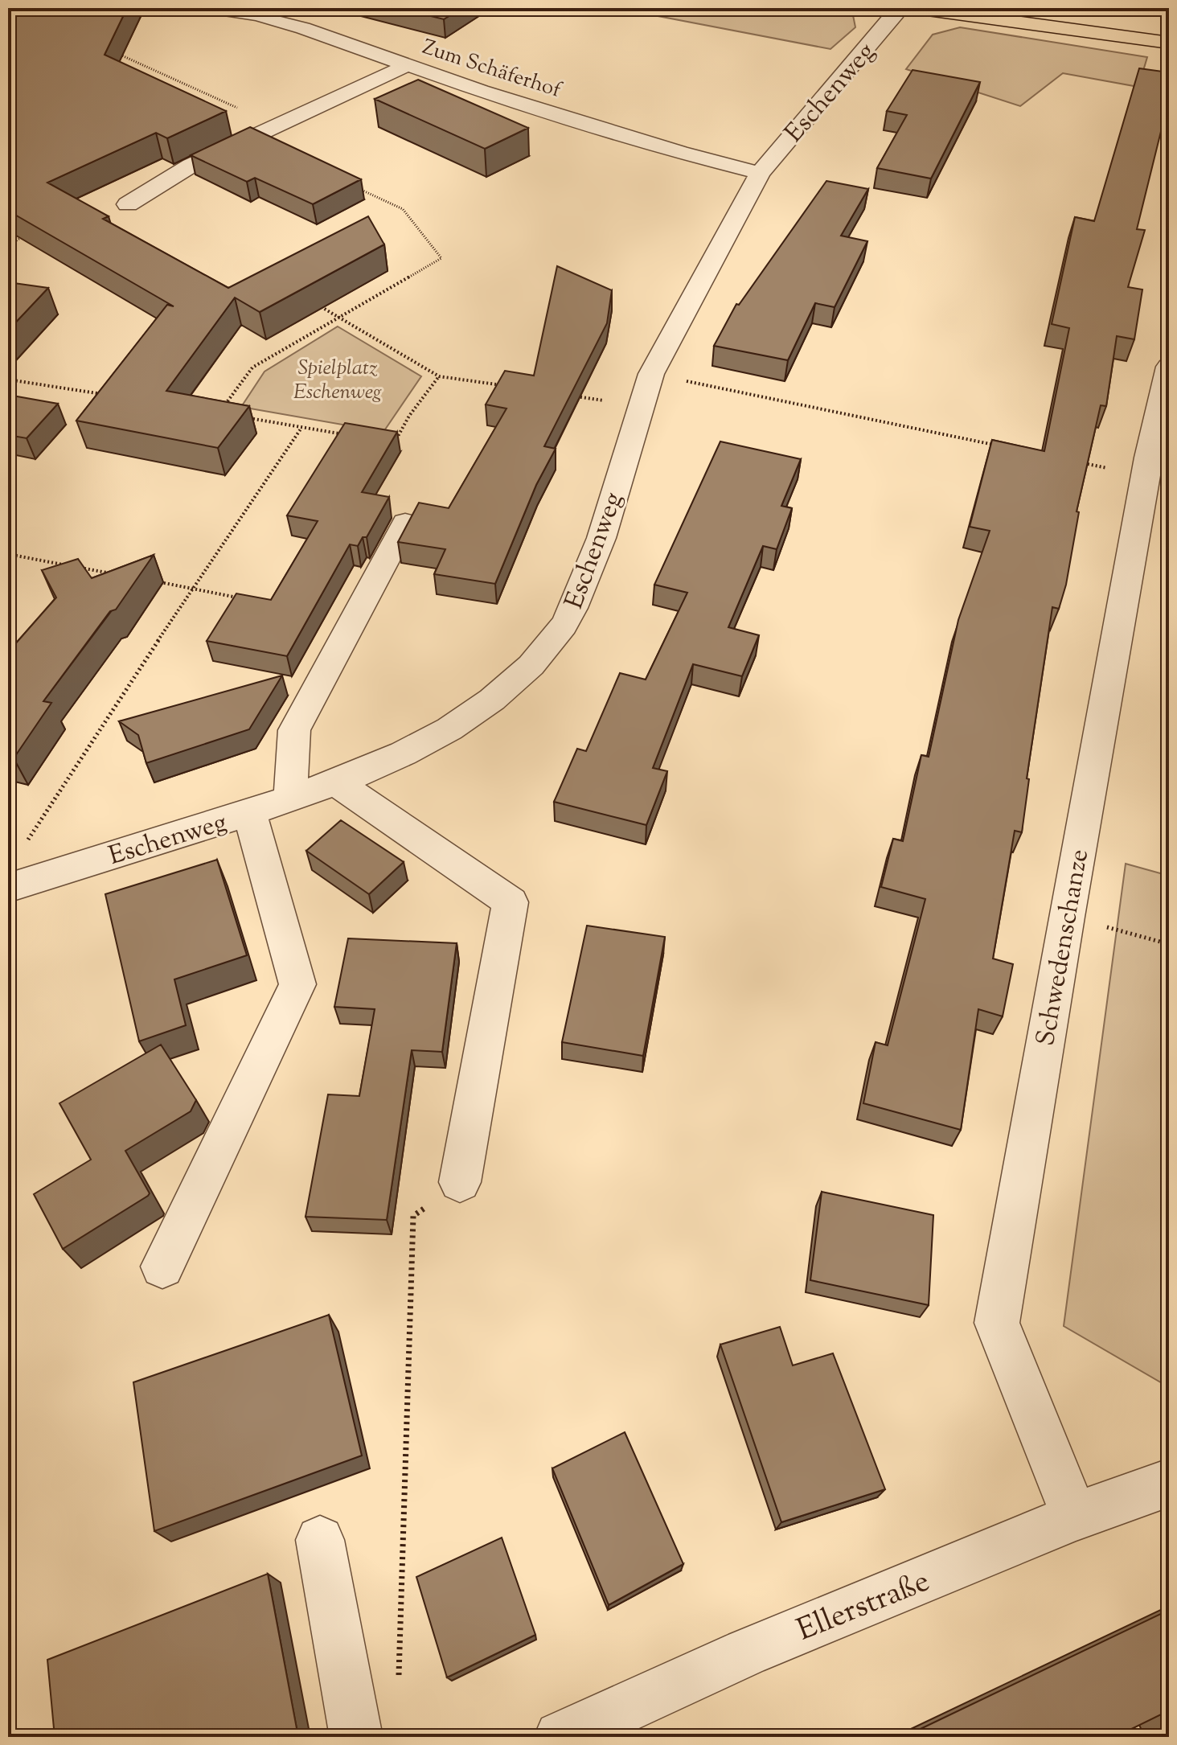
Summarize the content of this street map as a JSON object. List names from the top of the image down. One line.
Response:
{"streets":{"street":["Zum Schäferhof","Eschenweg","Schwedenschanze","Ellerstraße"]},"crossings":[["Zum Schäferhof","Eschenweg"],["Schwedenschanze","Ellerstraße"]],"parks":["Spielplatz Eschenweg"]}
